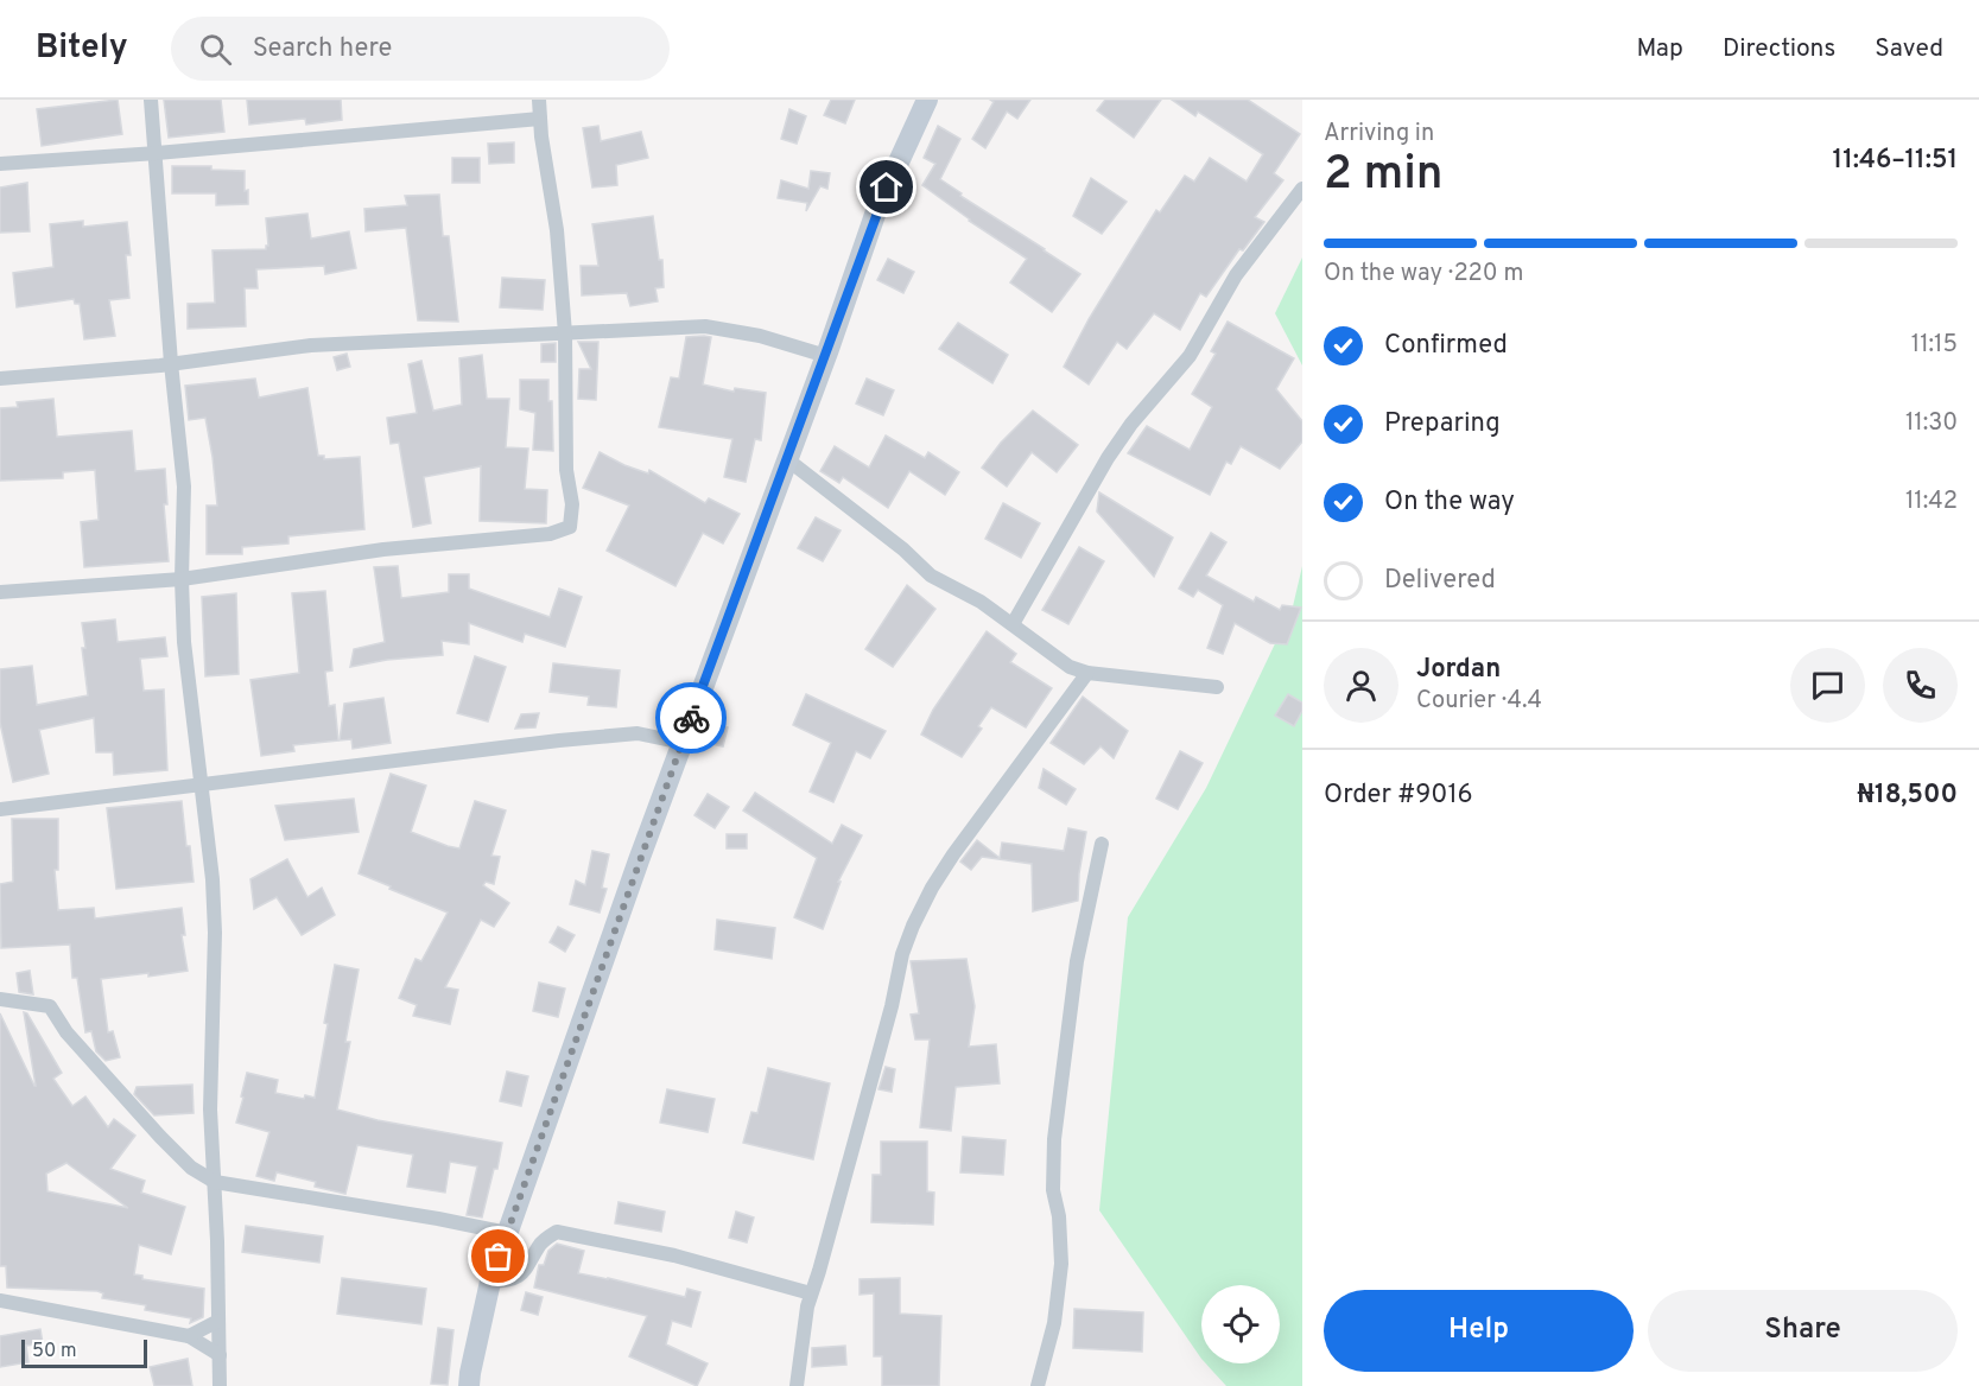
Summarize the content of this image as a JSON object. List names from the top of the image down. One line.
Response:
{"scale_bar":"50 m","page":{"header":"Bitely","search":"Search here","nav":["Map","Directions","Saved"],"heading":["2 min","Arriving in","11:46–11:51"],"panel":["Jordan","Courier · 4.4","Order #9016","₦18,500"],"bar":"On the way · 220 m","list":[["Confirmed","11:15"],["Preparing","11:30"],["On the way","11:42"],"Delivered"],"buttons":["Help","Share"],"scale":"50 m"}}
